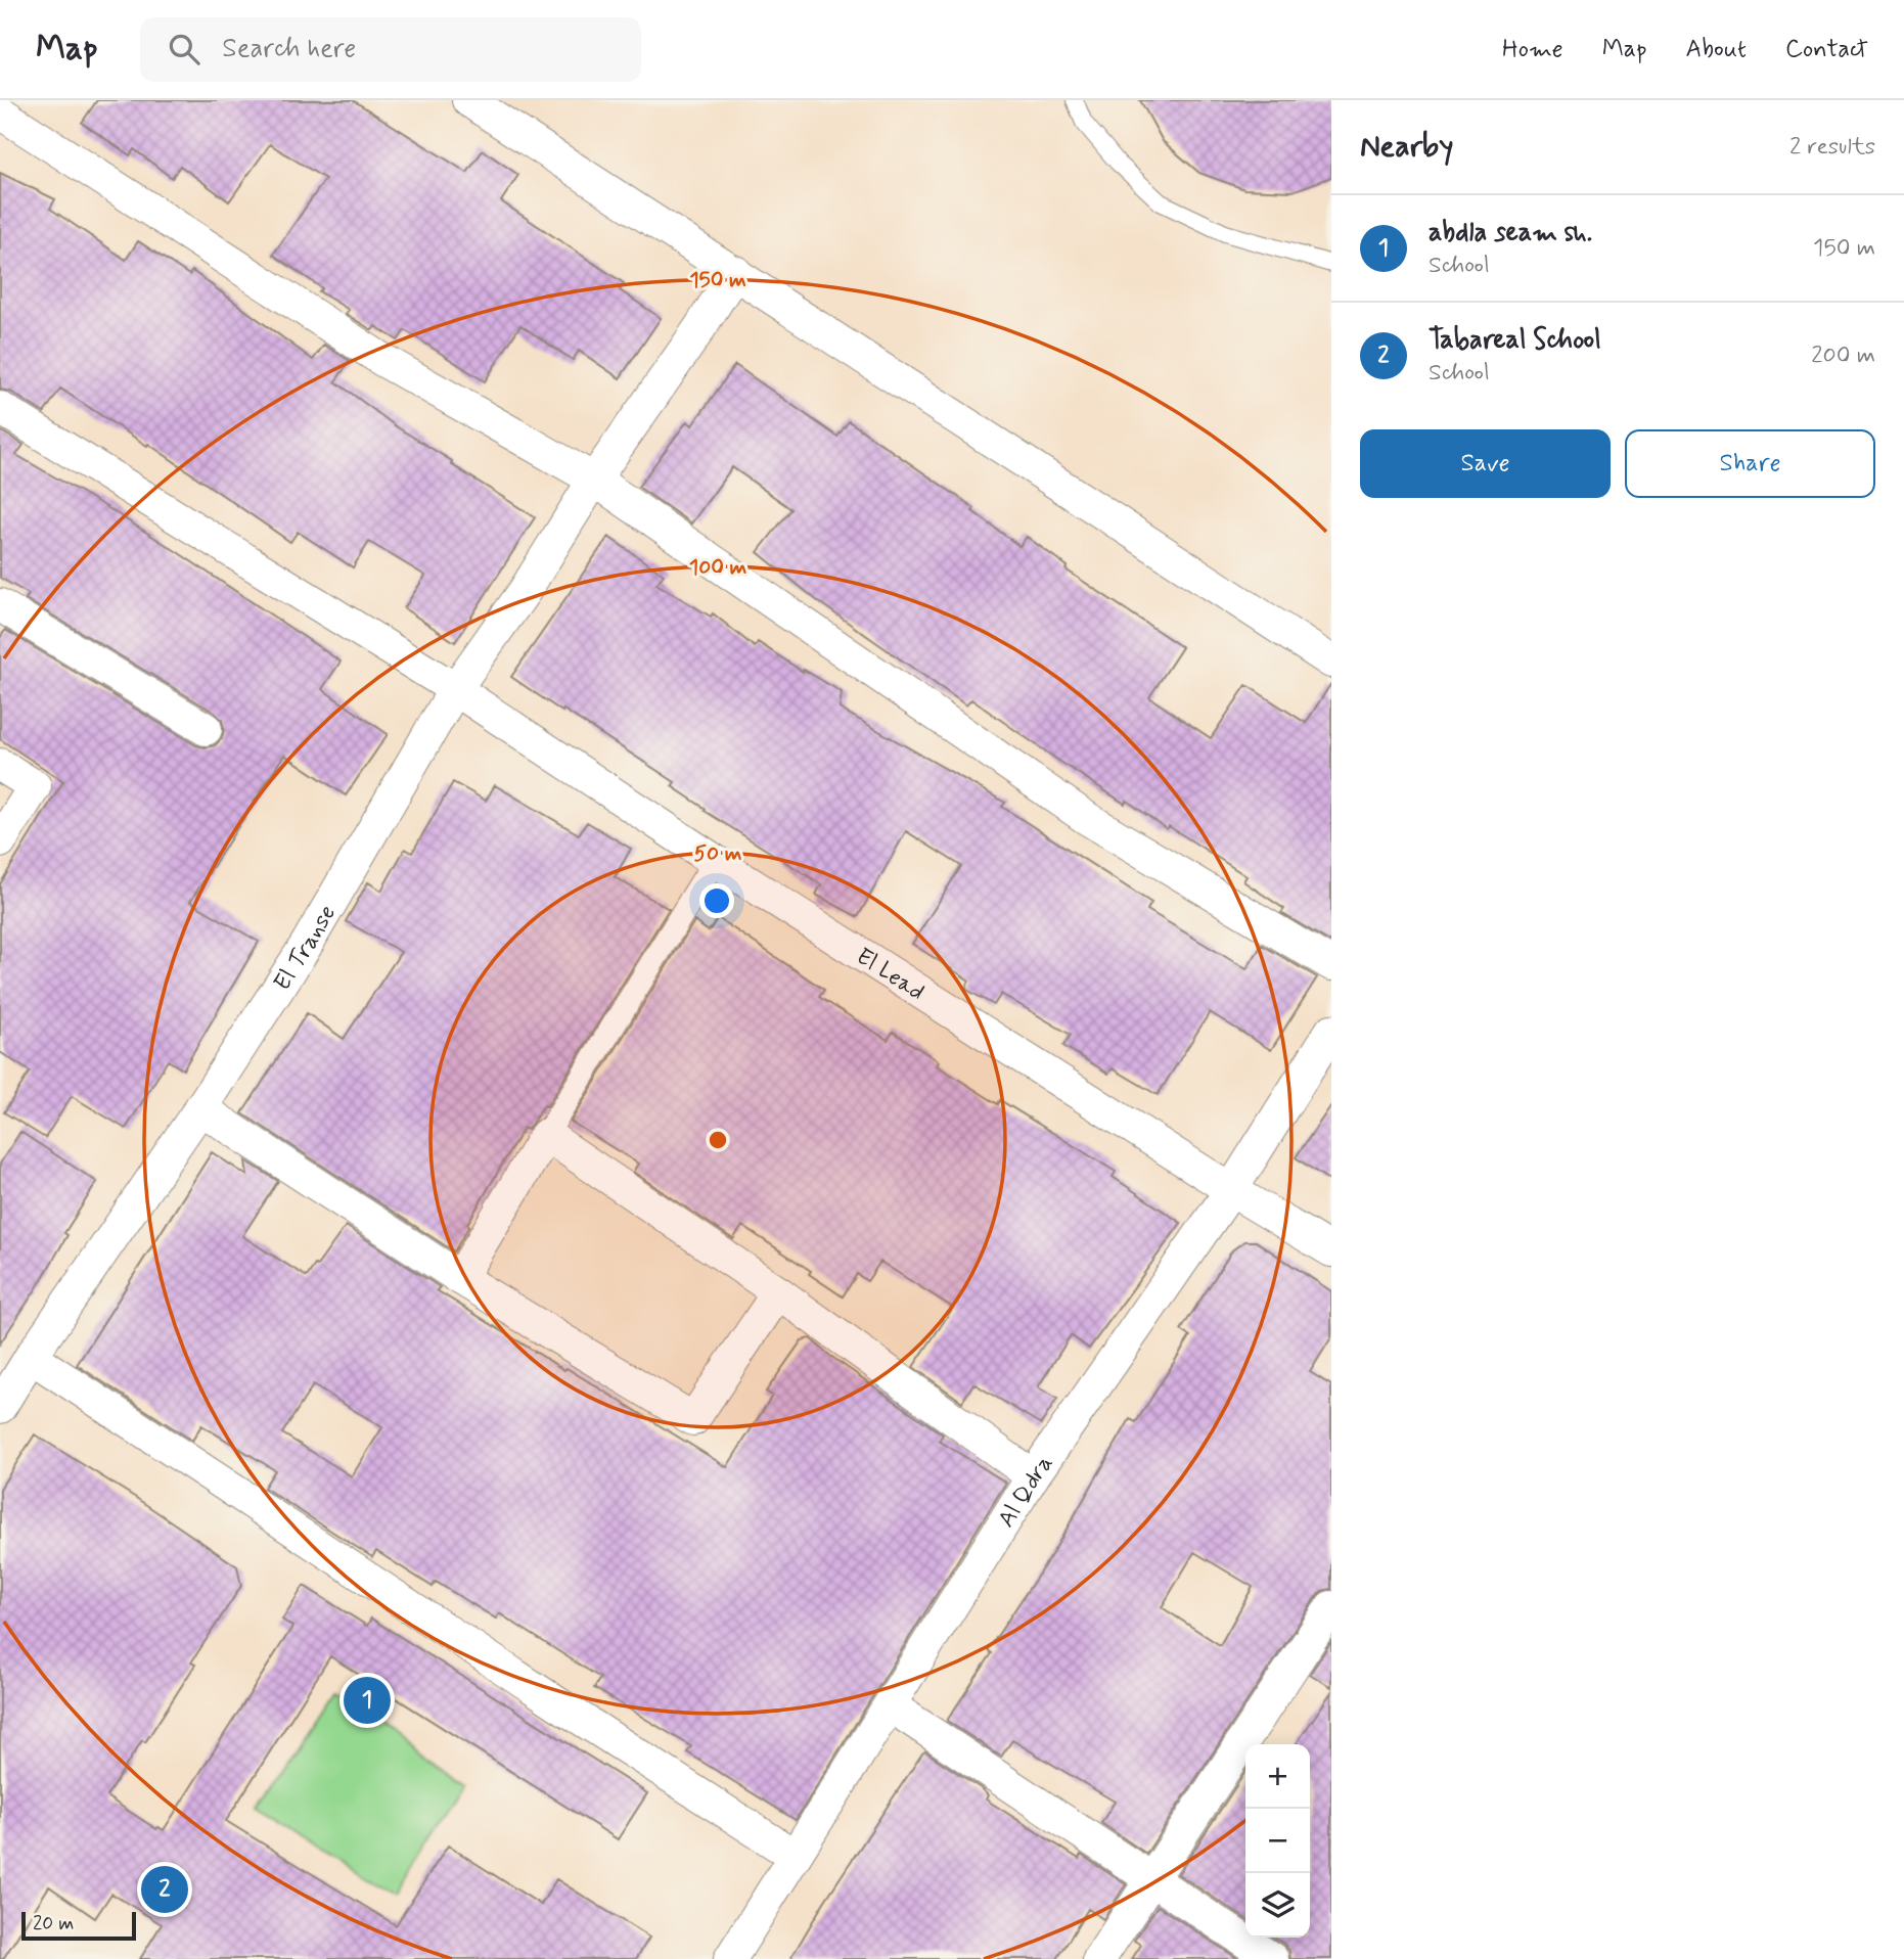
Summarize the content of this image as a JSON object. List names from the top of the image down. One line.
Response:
{"streets":{"street":["El Transe","El Lead","Al Qdra"]},"crossings":[["El Transe","El Lead"],["El Lead","Al Qdra"]],"scale_bar":"20 m","page":{"header":"Map","search":"Search here","nav":["Home","Map","About","Contact"],"heading":["Nearby","2 results"],"list":[{"mark":"1","name":"abdla seam sh.","note":"School","value":"150 m"},{"mark":"2","name":"Tabareal School","note":"School","value":"200 m"}],"buttons":["Save","Share"],"pins":["1","2"],"map_buttons":["+","−"],"scale":"20 m"},"rings":["150 m","100 m","50 m"]}
